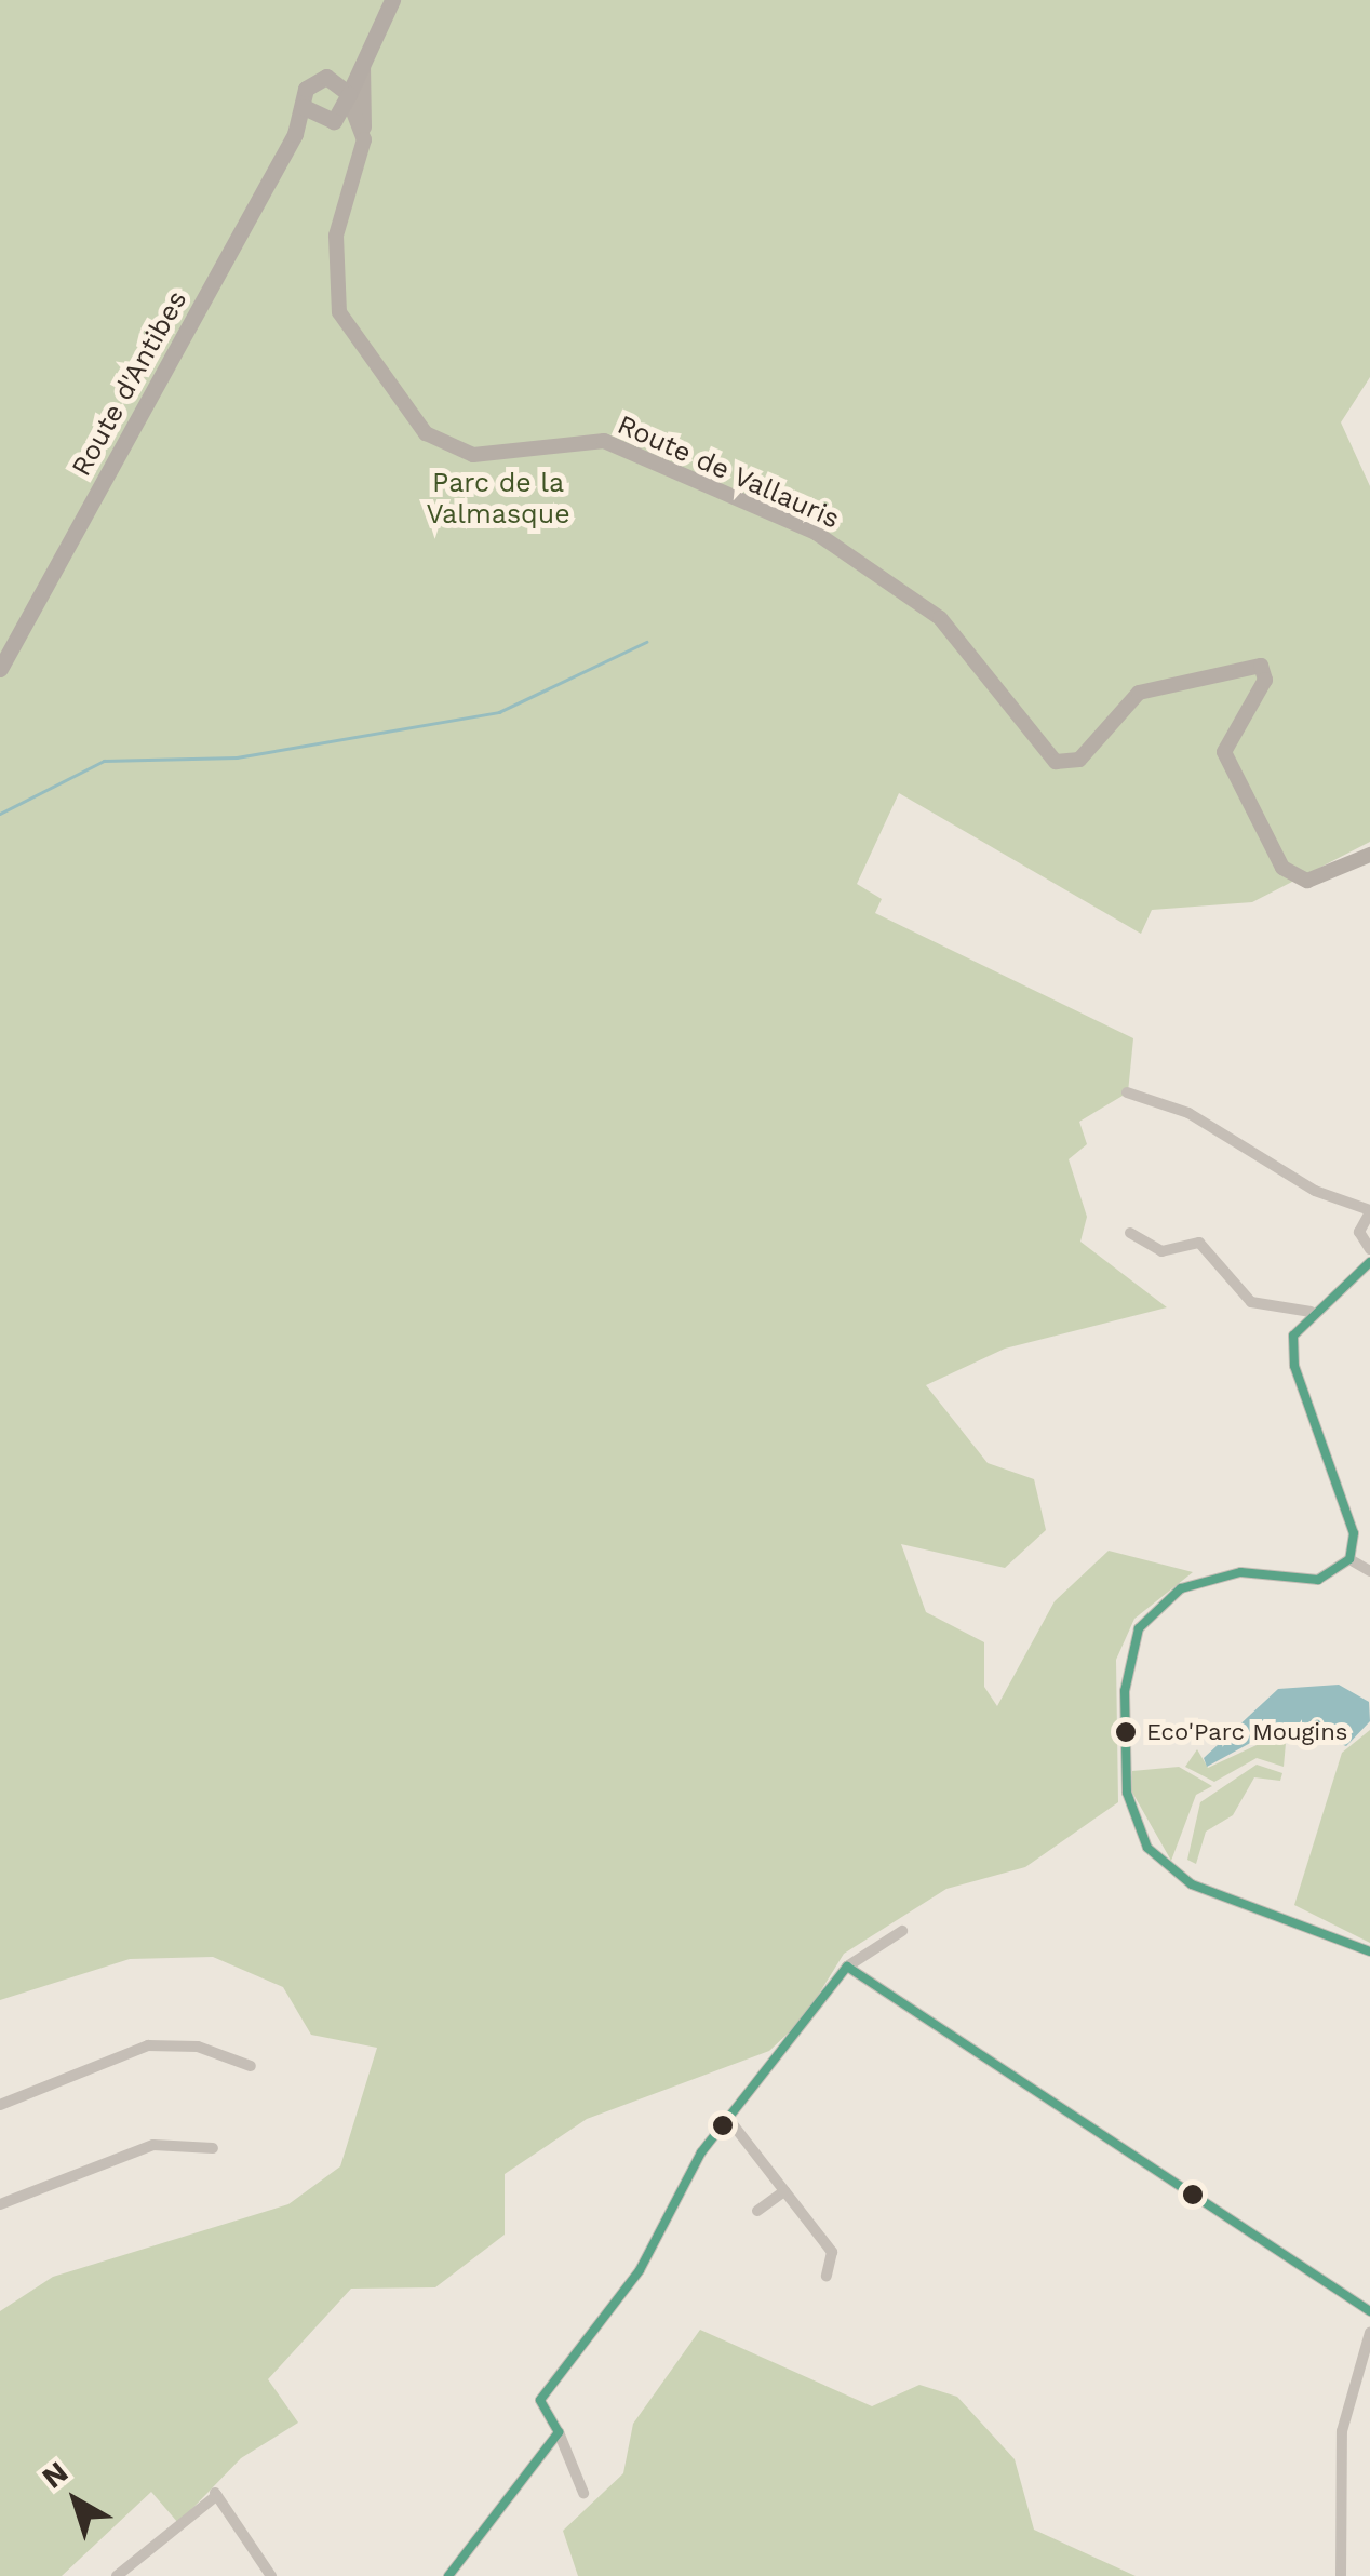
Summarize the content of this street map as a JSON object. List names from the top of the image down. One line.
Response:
{"streets":{"main road":["Route d'Antibes","Route de Vallauris"]},"crossings":[["Route d'Antibes","Route de Vallauris"]],"parks":["Parc de la Valmasque"],"places":["Eco'Parc Mougins"],"north":"top left"}
